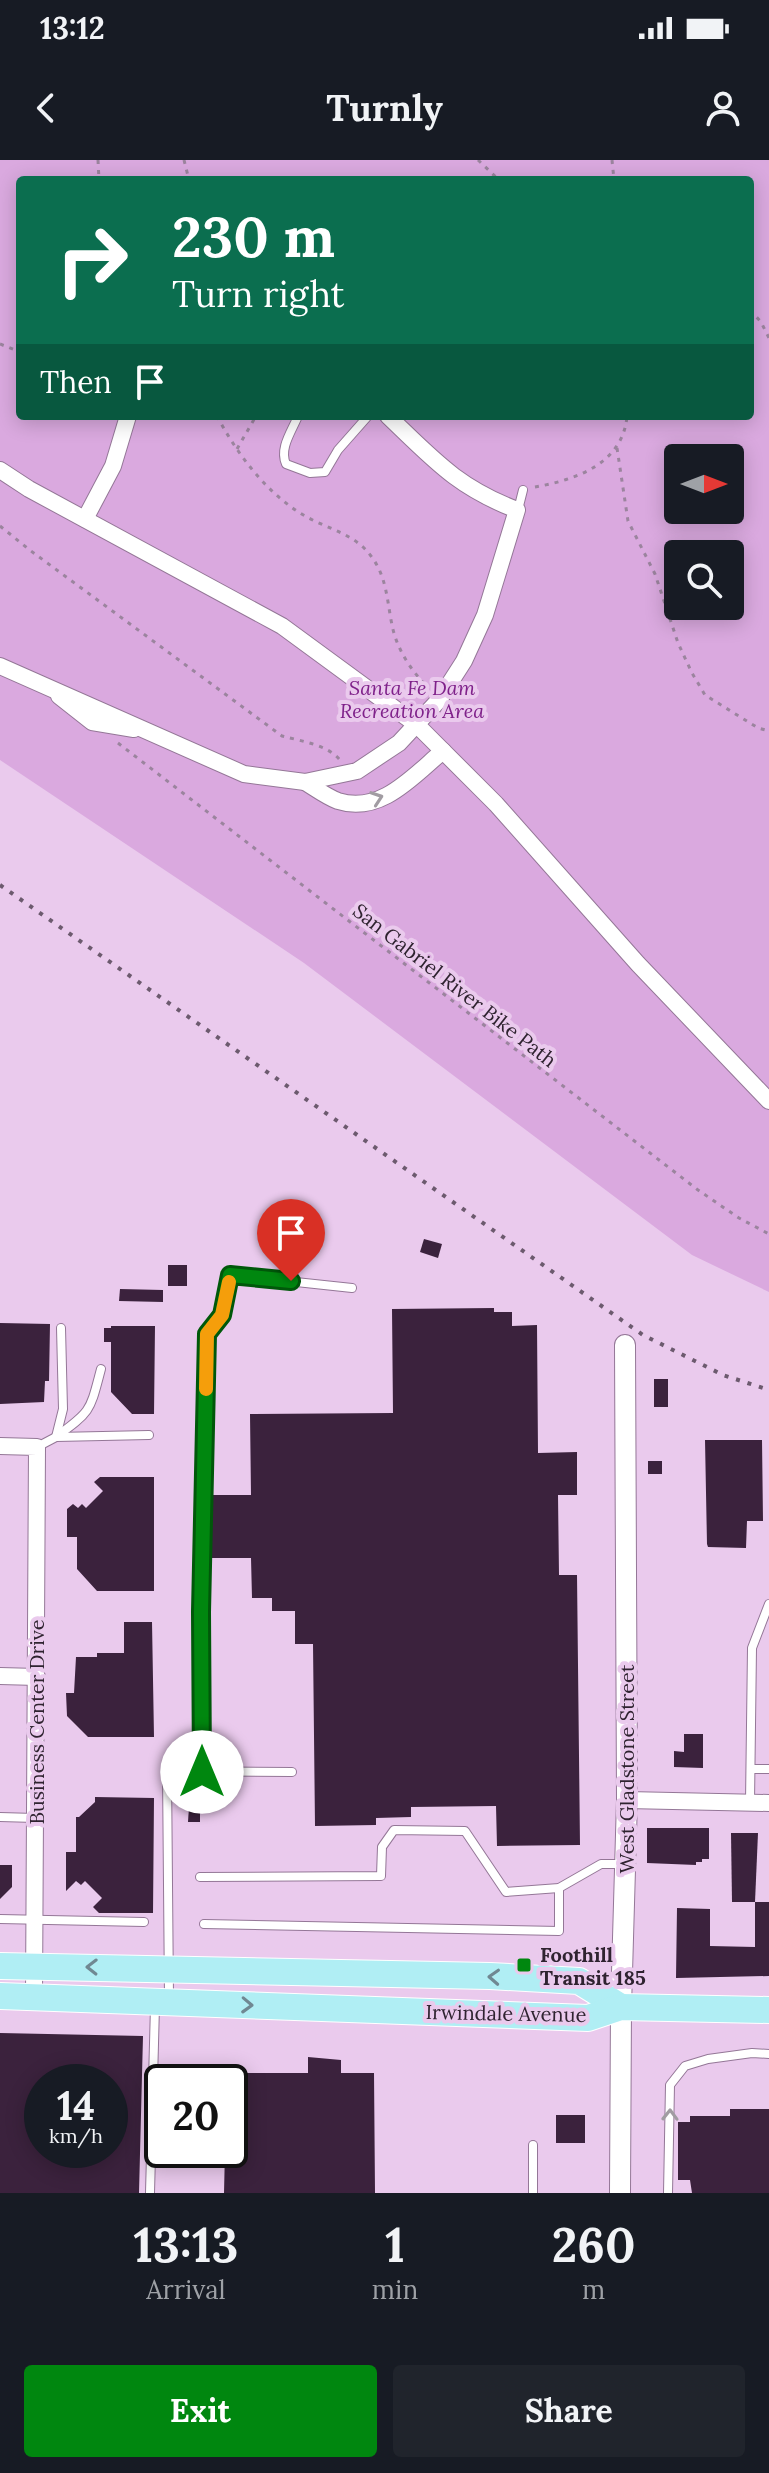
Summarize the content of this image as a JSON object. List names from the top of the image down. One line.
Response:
{"streets":{"main road":["Irwindale Avenue"],"street":["Business Center Drive","West Gladstone Street"],"path":["San Gabriel River Bike Path"]},"crossings":[["Business Center Drive","Irwindale Avenue"],["West Gladstone Street","Irwindale Avenue"]],"parks":["Santa Fe Dam Recreation Area"],"places":{"transit":["Foothill Transit 185"]},"north":"right","page":{"status":"13:12","header":"Turnly","turn":["230 m","Turn right"],"then":"Then","speed":"14 km/h","limit":"20","eta":["13:13","Arrival","1","min","260","m"],"buttons":["Exit","Share"]}}
